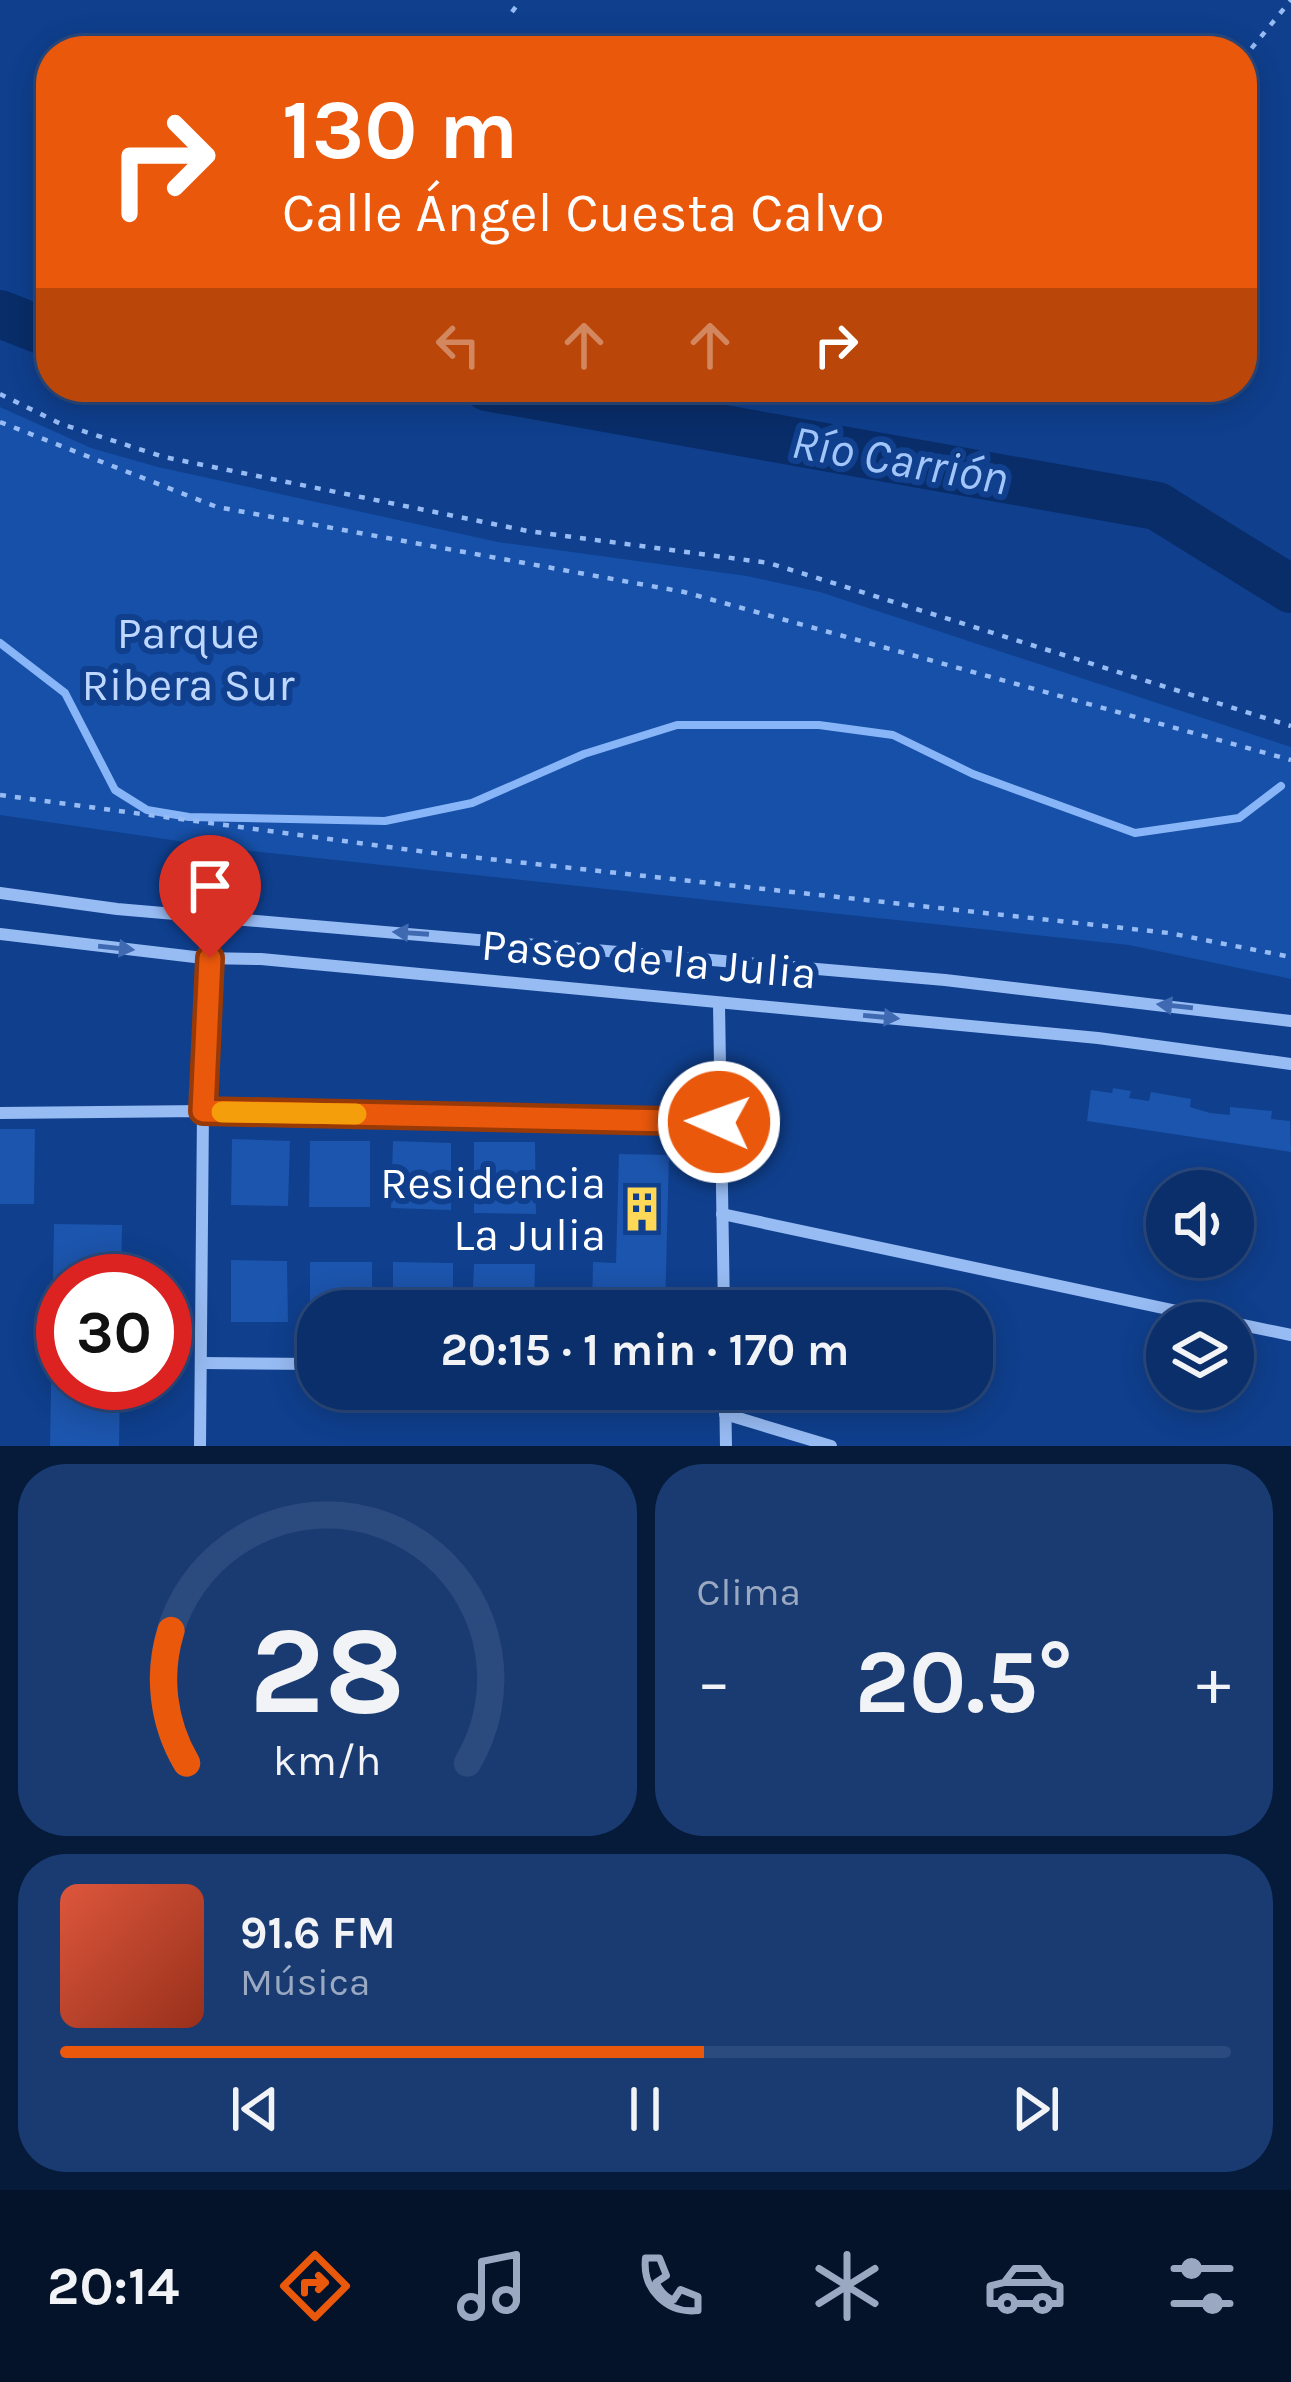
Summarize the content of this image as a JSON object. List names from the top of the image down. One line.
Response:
{"streets":{"street":["Paseo de la Julia"]},"water":["Río Carrión"],"parks":["Parque Ribera Sur"],"places":{"building":["Residencia La Julia"]},"page":{"turn":["130 m","Calle Ángel Cuesta Calvo"],"limit":"30","trip":"20:15 · 1 min · 170 m","tile":"Clima","heat":["−","20.5°","+"],"song":["91.6 FM","Música"],"tabs":"20:14","gauge":["28","km/h"]}}
